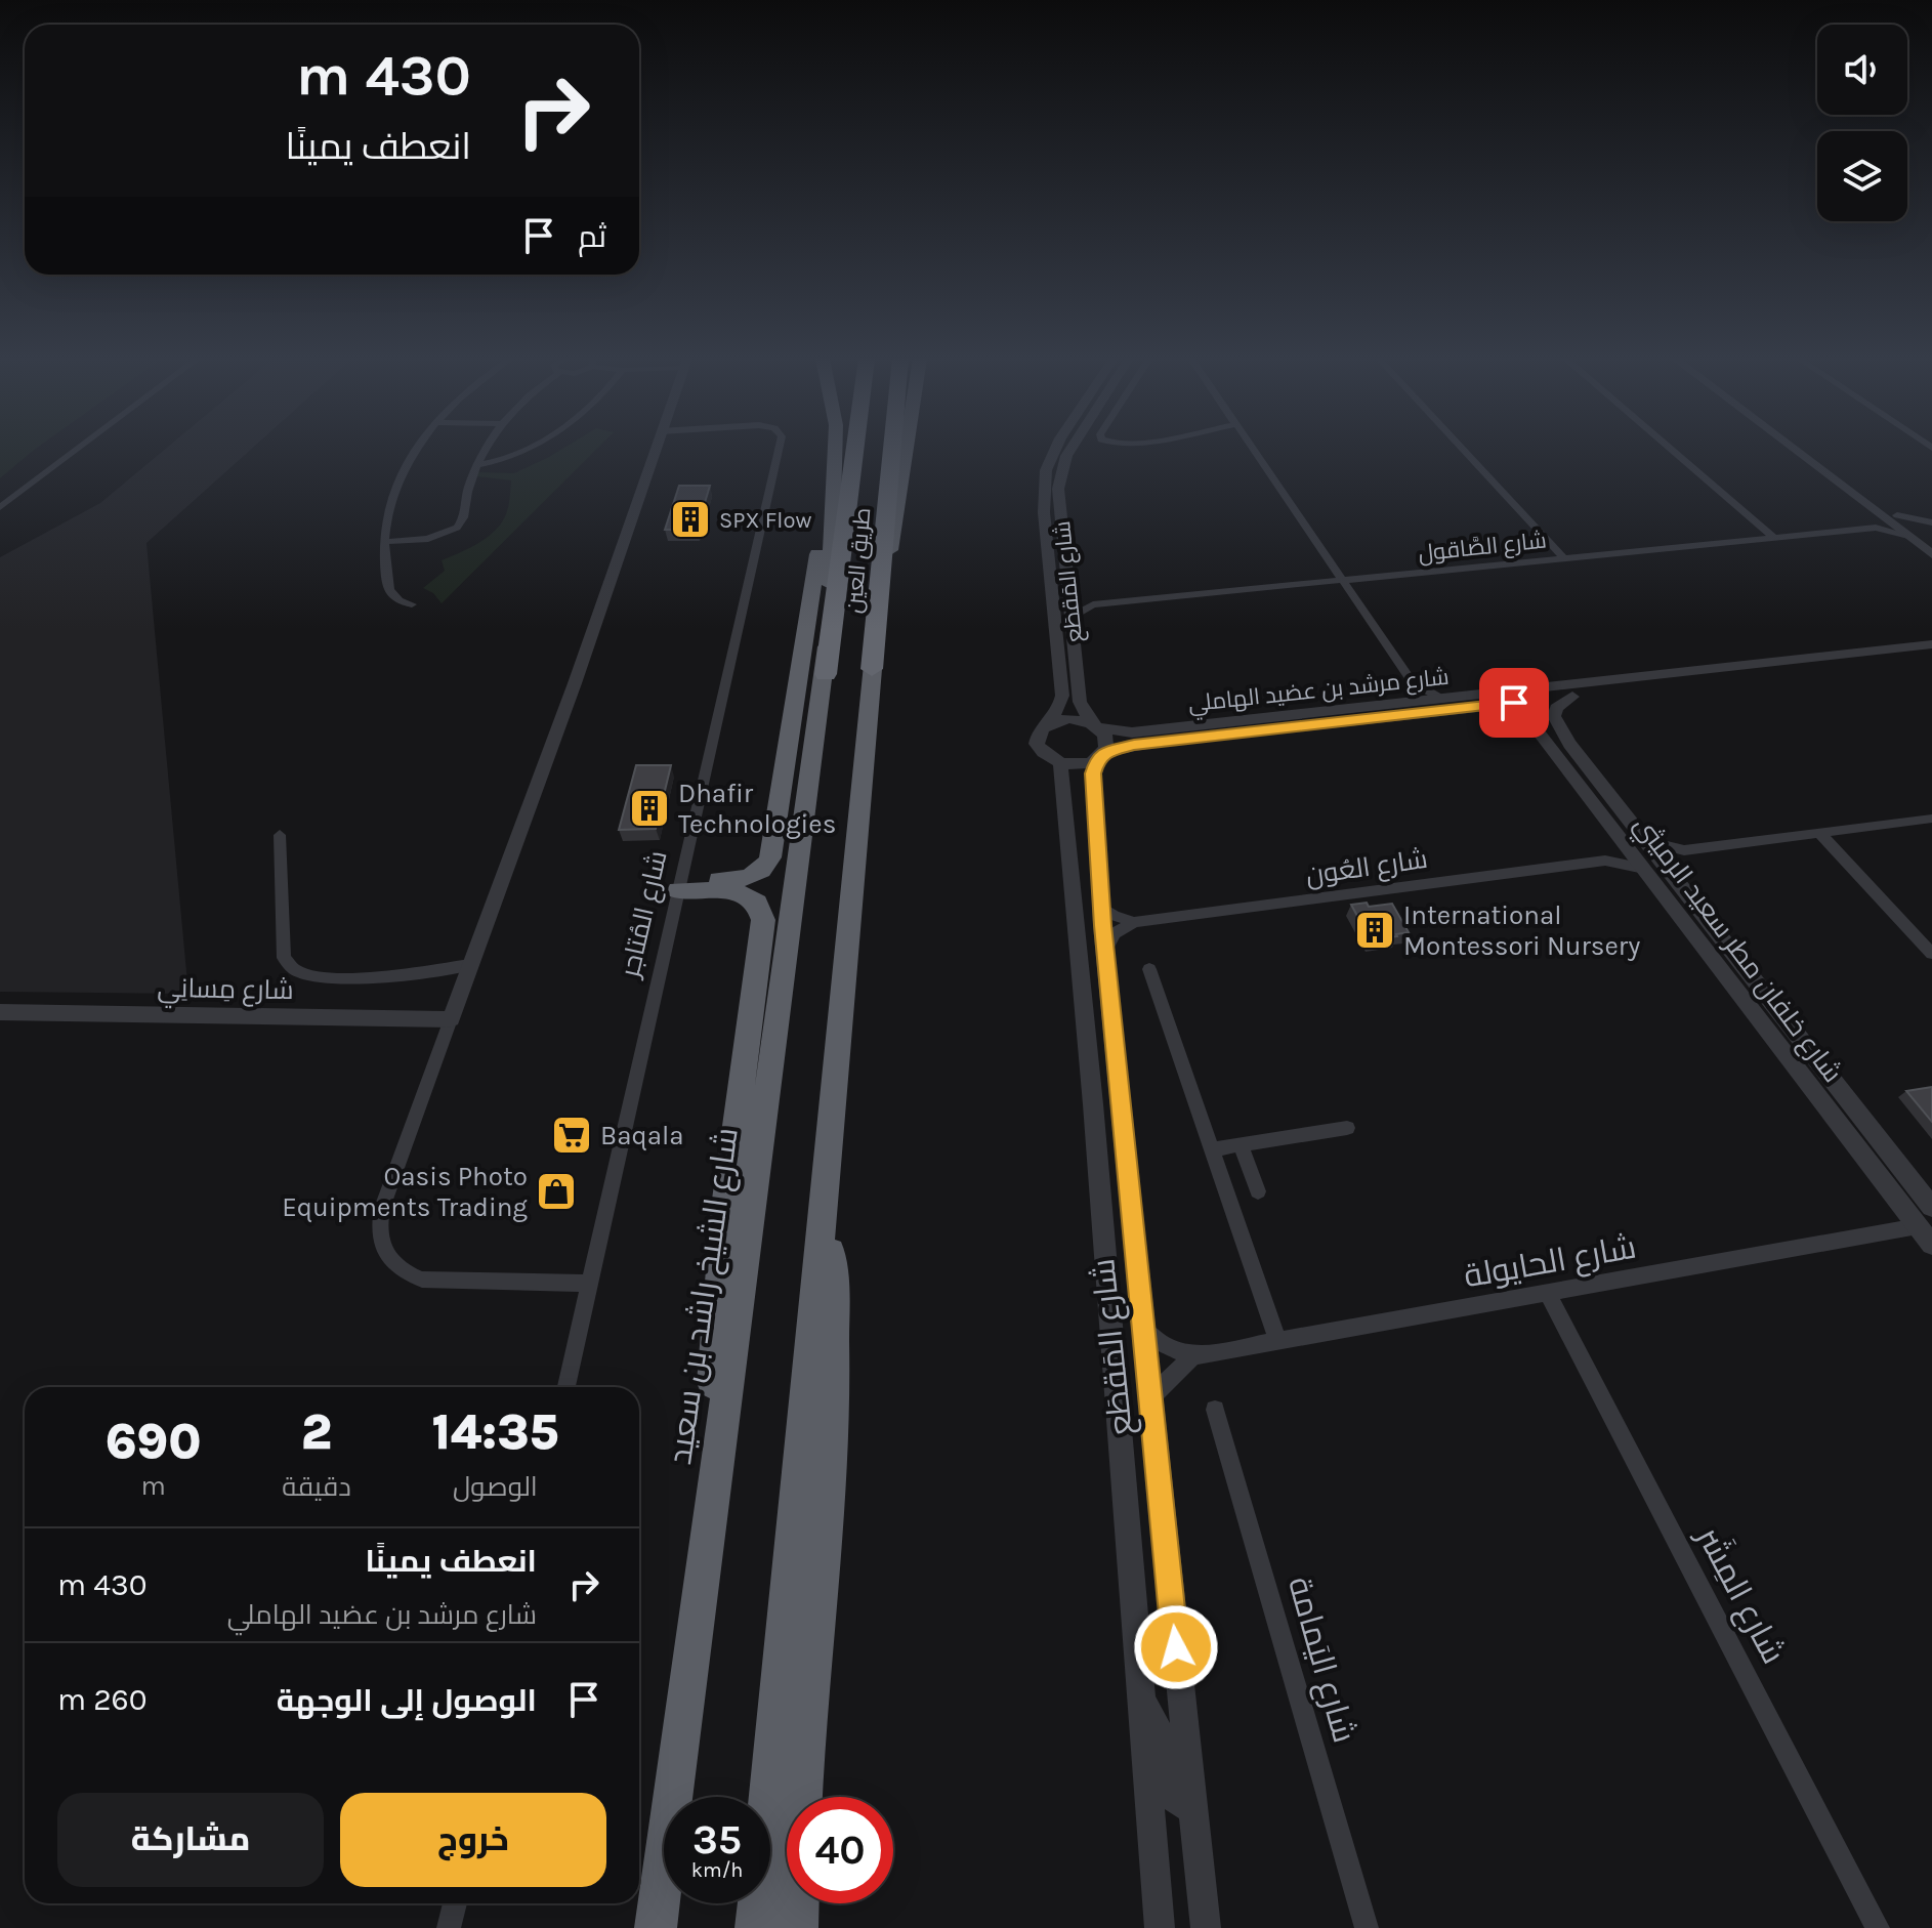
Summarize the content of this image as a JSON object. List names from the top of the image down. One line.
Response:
{"streets":{"highway":["طريق العين","شارع الشيخ راشد بن سعيد"],"street":["شارع الصَّاقول","شارع المَقطَع","شارع مرشد بن عضيد الهاملي","شارع العُون","شارع المُتاجر","شارع خلفان مطر سعيد الرميثي","شارع مِسانِي","شارع الحايولة","شارع المِشَر","شارع اليَمامة"]},"crossings":[["شارع الصَّاقول","شارع المَقطَع"],["طريق العين","شارع الشيخ راشد بن سعيد"],["شارع المَقطَع","شارع مرشد بن عضيد الهاملي"],["شارع مرشد بن عضيد الهاملي","شارع خلفان مطر سعيد الرميثي"],["شارع العُون","شارع خلفان مطر سعيد الرميثي"],["شارع خلفان مطر سعيد الرميثي","شارع الحايولة"],["شارع الحايولة","شارع المِشَر"]],"places":{"building":["SPX Flow","Dhafir Technologies","International Montessori Nursery"],"supermarket":["Baqala"],"shop":["Oasis Photo Equipments Trading"]},"page":{"turn":["430 m","انعطف يمينًا"],"then":"ثم","eta":["14:35","الوصول","2","دقيقة","690","m"],"list":[{"name":"انعطف يمينًا","note":"شارع مرشد بن عضيد الهاملي","value":"430 m"},{"name":"الوصول إلى الوجهة","value":"260 m"}],"buttons":["خروج","مشاركة"],"speed":"35 km/h","limit":"40"}}
